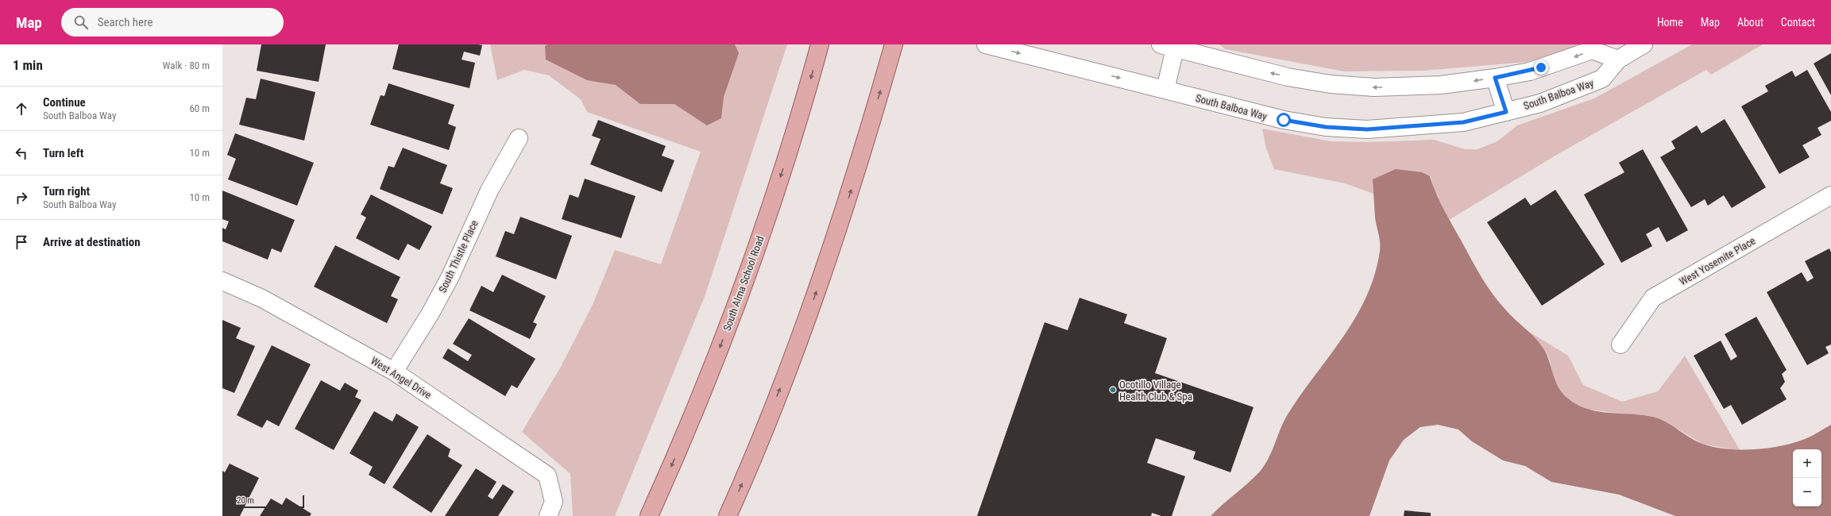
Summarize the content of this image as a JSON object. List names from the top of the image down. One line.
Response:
{"streets":{"main road":["South Alma School Road"],"street":["South Balboa Way","South Thistle Place","West Yosemite Place","West Angel Drive"]},"crossings":[["South Thistle Place","West Angel Drive"]],"places":["Ocotillo Village Health Club & Spa"],"scale_bar":"20 m","page":{"header":"Map","search":"Search here","nav":["Home","Map","About","Contact"],"heading":["1 min","Walk · 80 m"],"list":[["Continue","South Balboa Way","60 m"],["Turn left","10 m"],["Turn right","South Balboa Way","10 m"],"Arrive at destination"],"map_buttons":["+","−"],"scale":"20 m"}}
